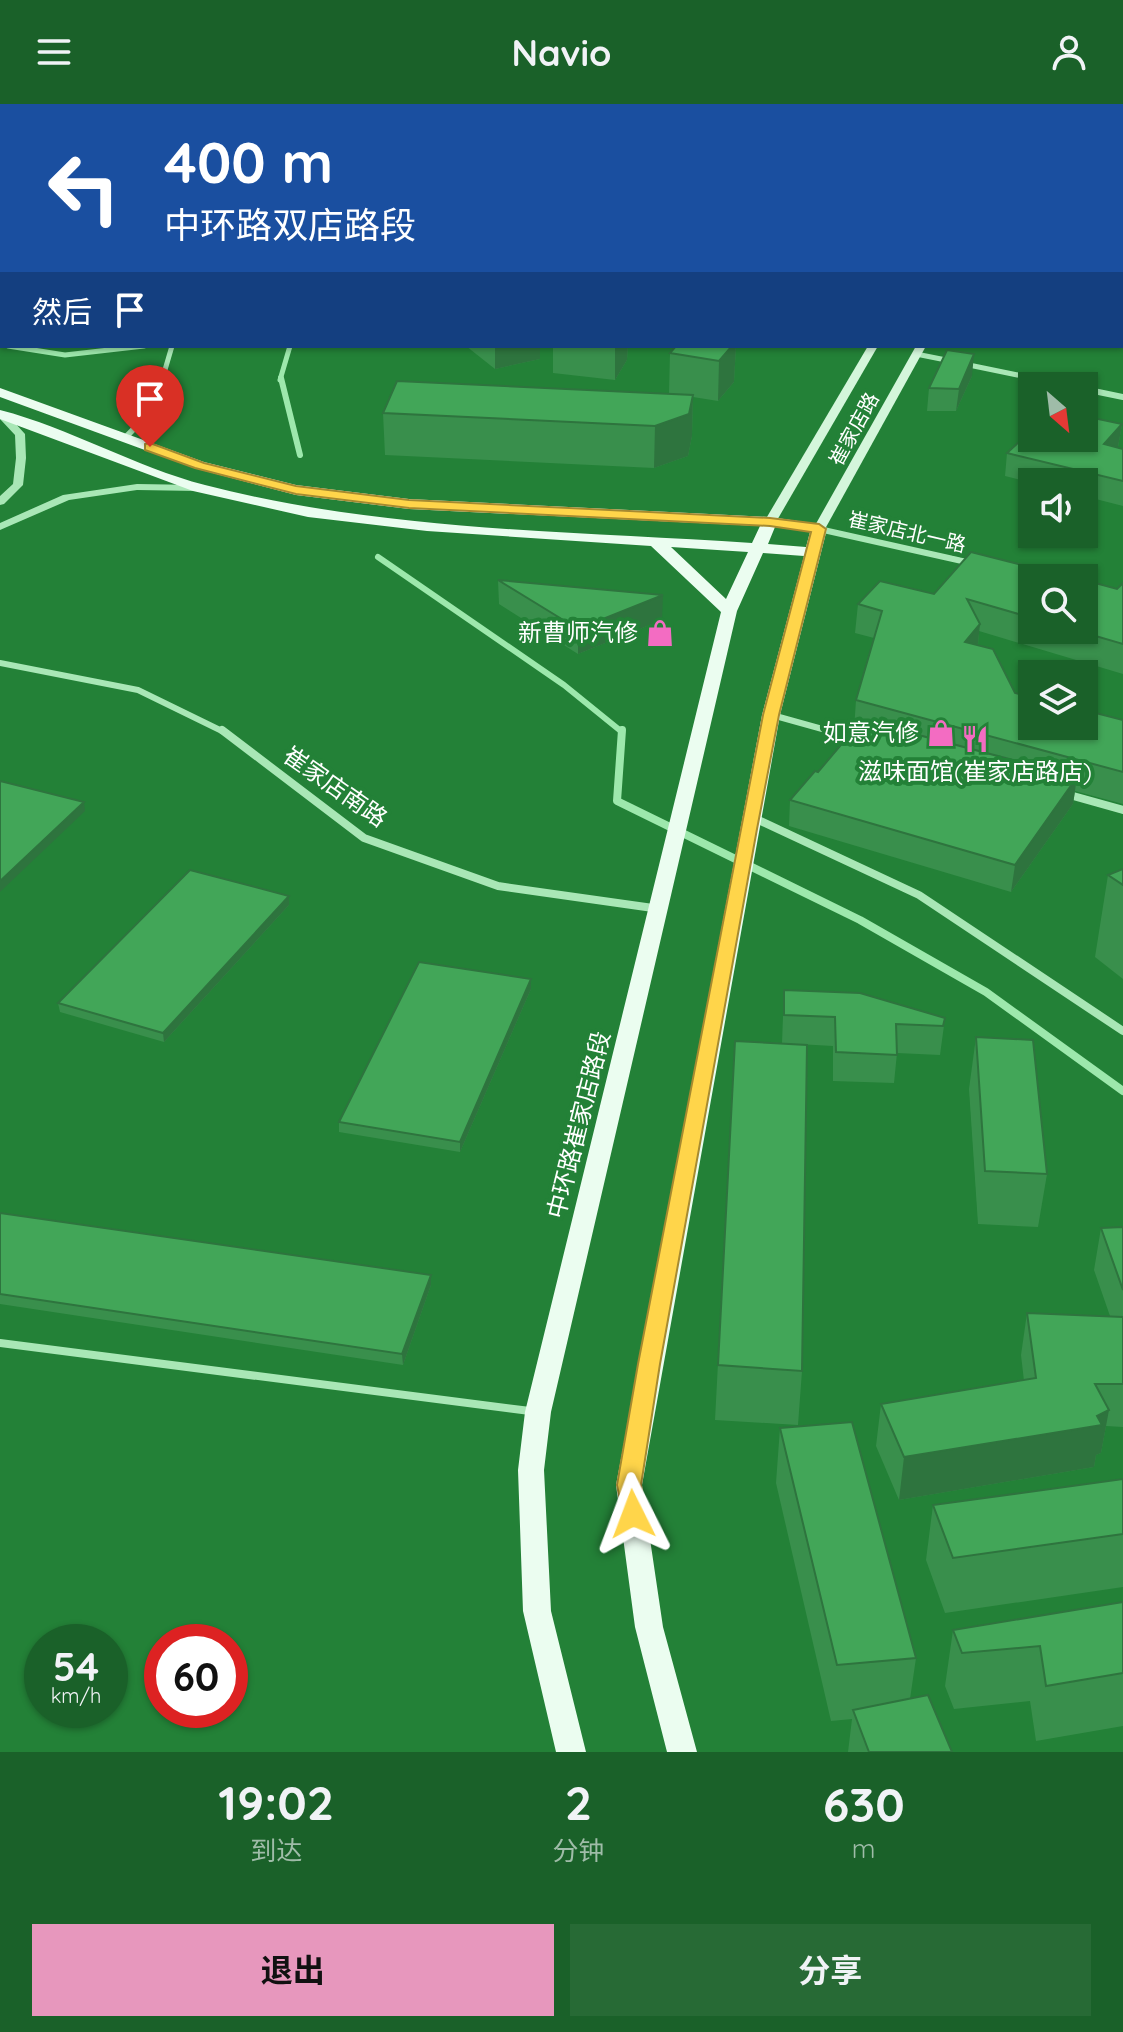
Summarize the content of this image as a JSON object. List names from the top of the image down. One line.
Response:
{"streets":{"main road":["崔家店路","中环路崔家店路段"],"street":["崔家店北一路","崔家店南路"]},"crossings":[["崔家店路","崔家店北一路"],["崔家店路","中环路崔家店路段"],["崔家店南路","中环路崔家店路段"]],"places":{"shop":["新曹师汽修","如意汽修"],"restaurant":["滋味面馆(崔家店路店)"]},"north":"bottom right","page":{"header":"Navio","turn":["400 m","中环路双店路段"],"then":"然后","speed":"54 km/h","limit":"60","eta":["19:02","到达","2","分钟","630","m"],"buttons":["退出","分享"]}}
